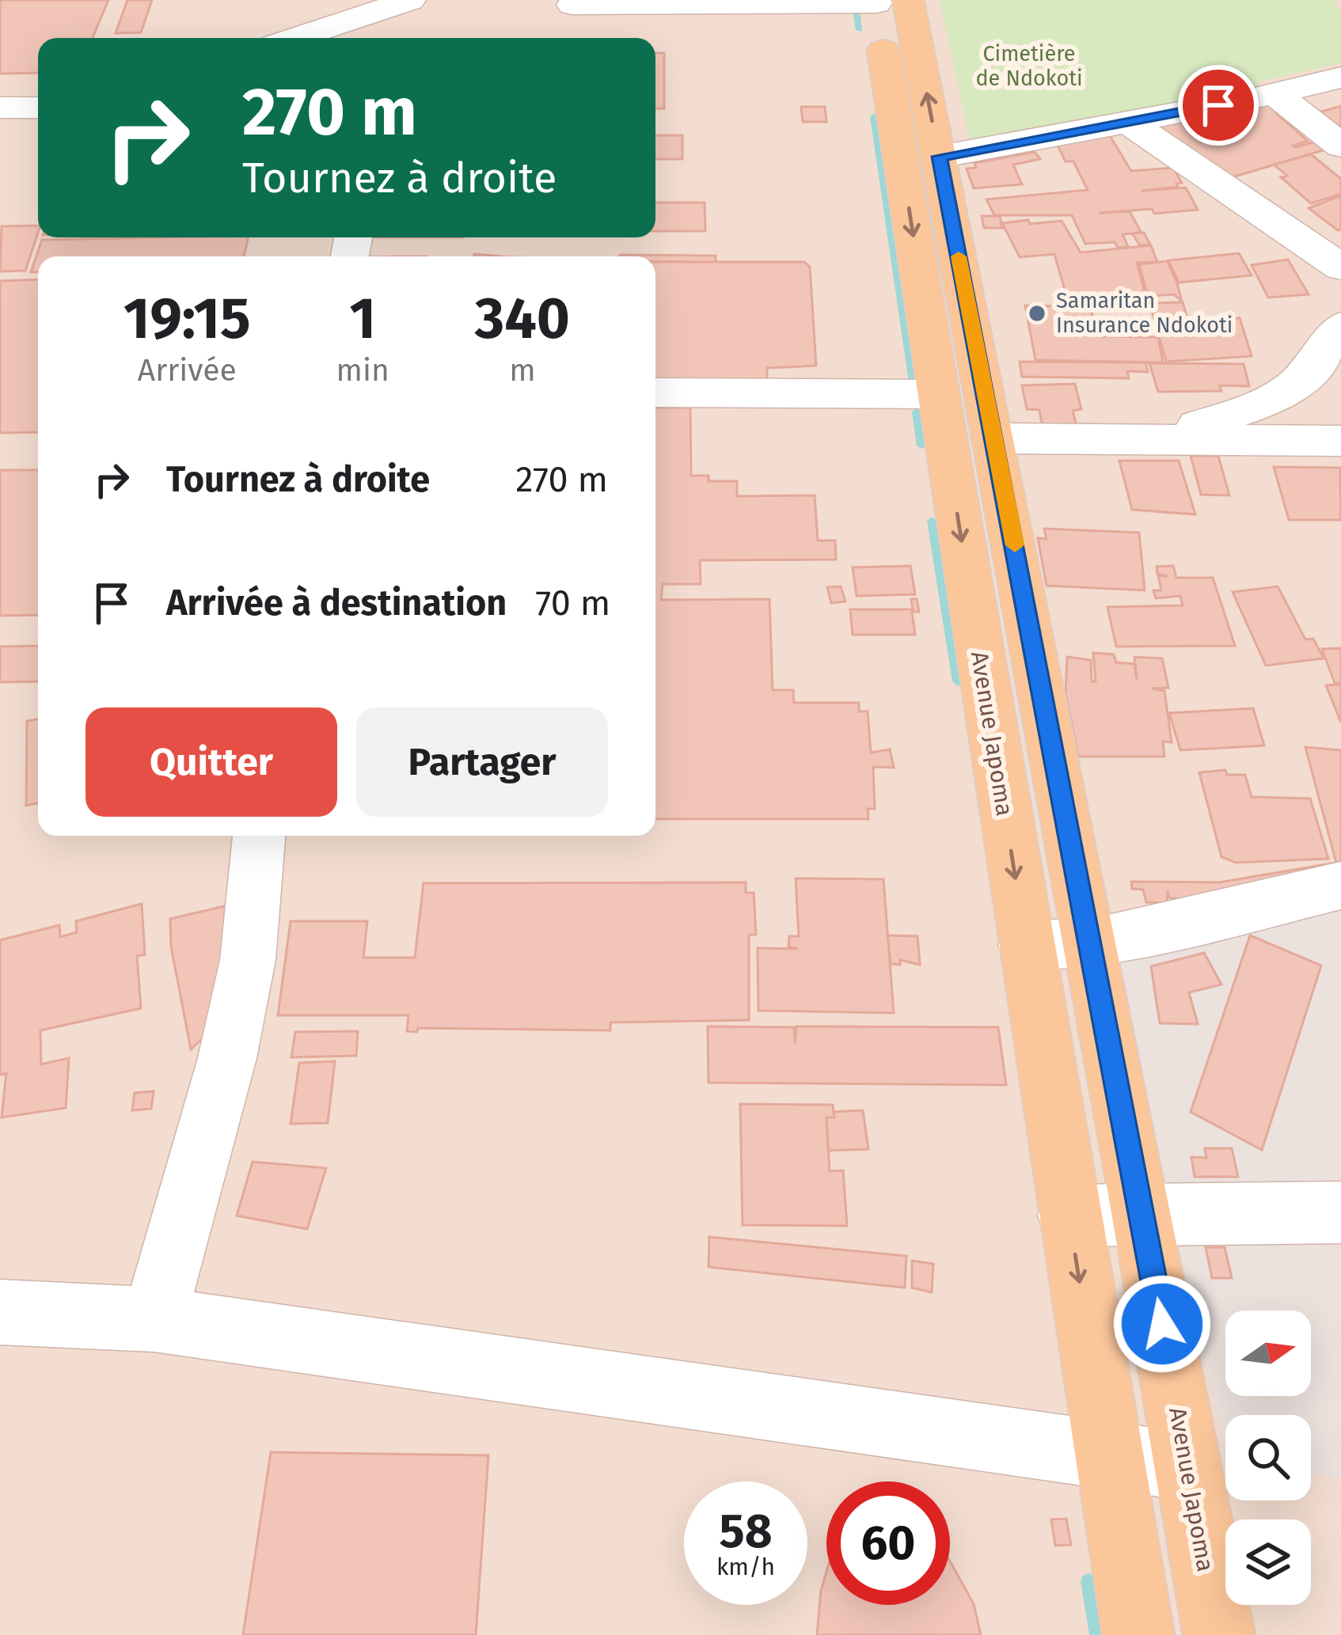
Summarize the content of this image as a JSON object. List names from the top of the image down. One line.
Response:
{"streets":{"main road":["Avenue Japoma"]},"parks":["Cimetière de Ndokoti"],"places":["Samaritan Insurance Ndokoti"],"north":"right","page":{"turn":["270 m","Tournez à droite"],"eta":["19:15","Arrivée","1","min","340","m"],"list":[{"name":"Tournez à droite","value":"270 m"},{"name":"Arrivée à destination","value":"70 m"}],"buttons":["Quitter","Partager"],"speed":"58 km/h","limit":"60"}}
